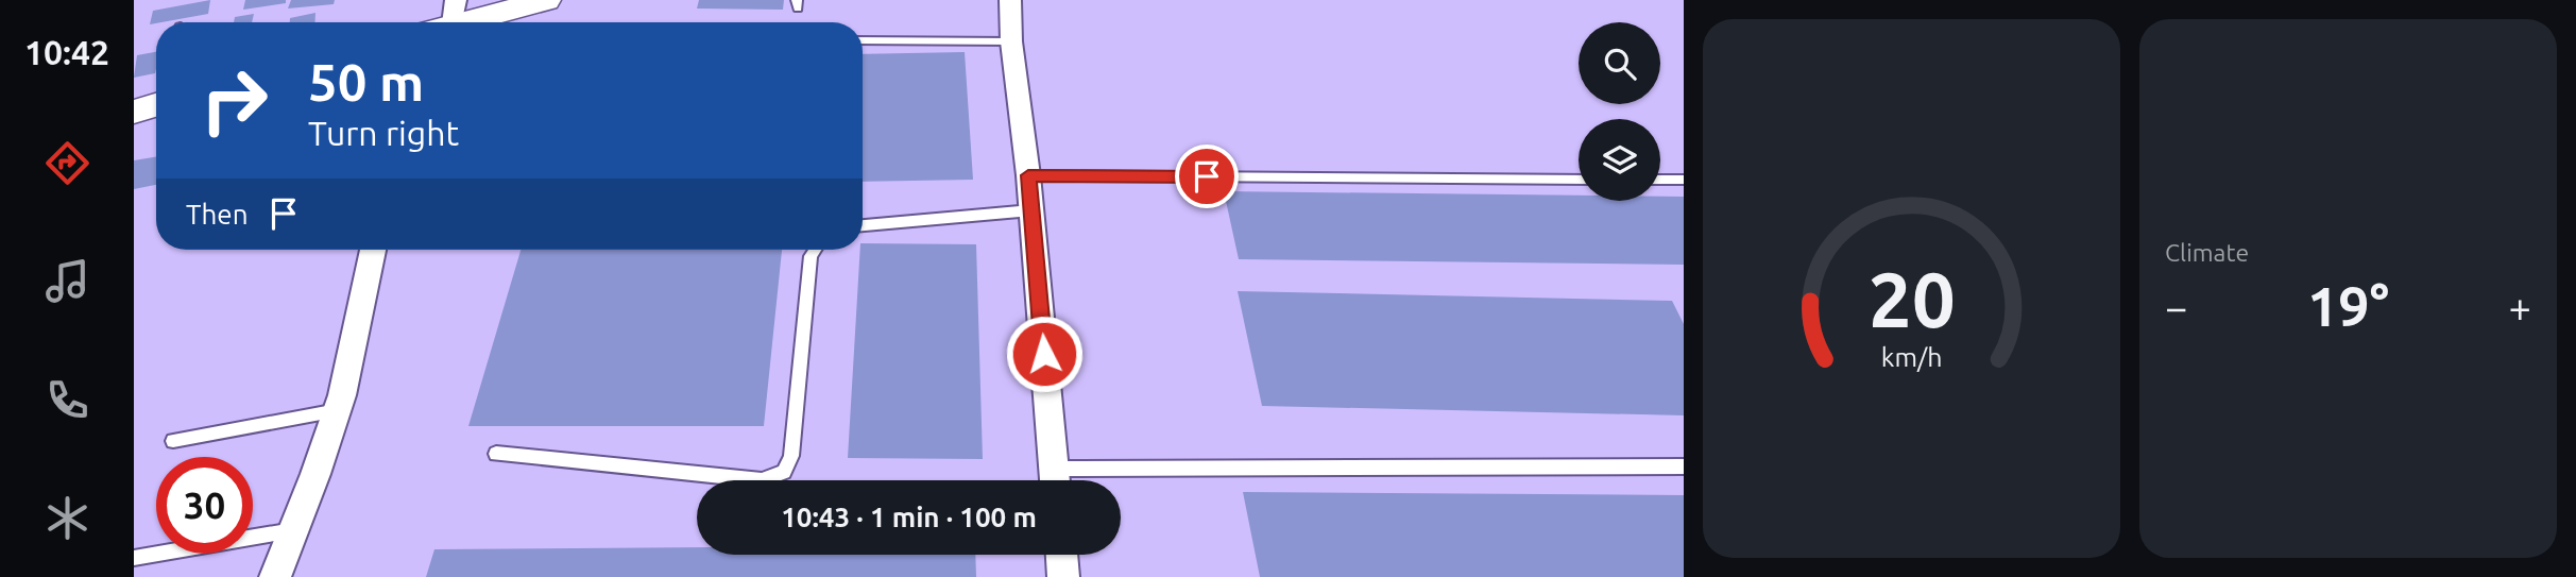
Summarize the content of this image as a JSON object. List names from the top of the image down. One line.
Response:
{"page":{"tabs":"10:42","tile":"Climate","turn":["50 m","Turn right"],"then":"Then","heat":["−","19°","+"],"limit":"30","trip":"10:43 · 1 min · 100 m","gauge":["20","km/h"]}}
